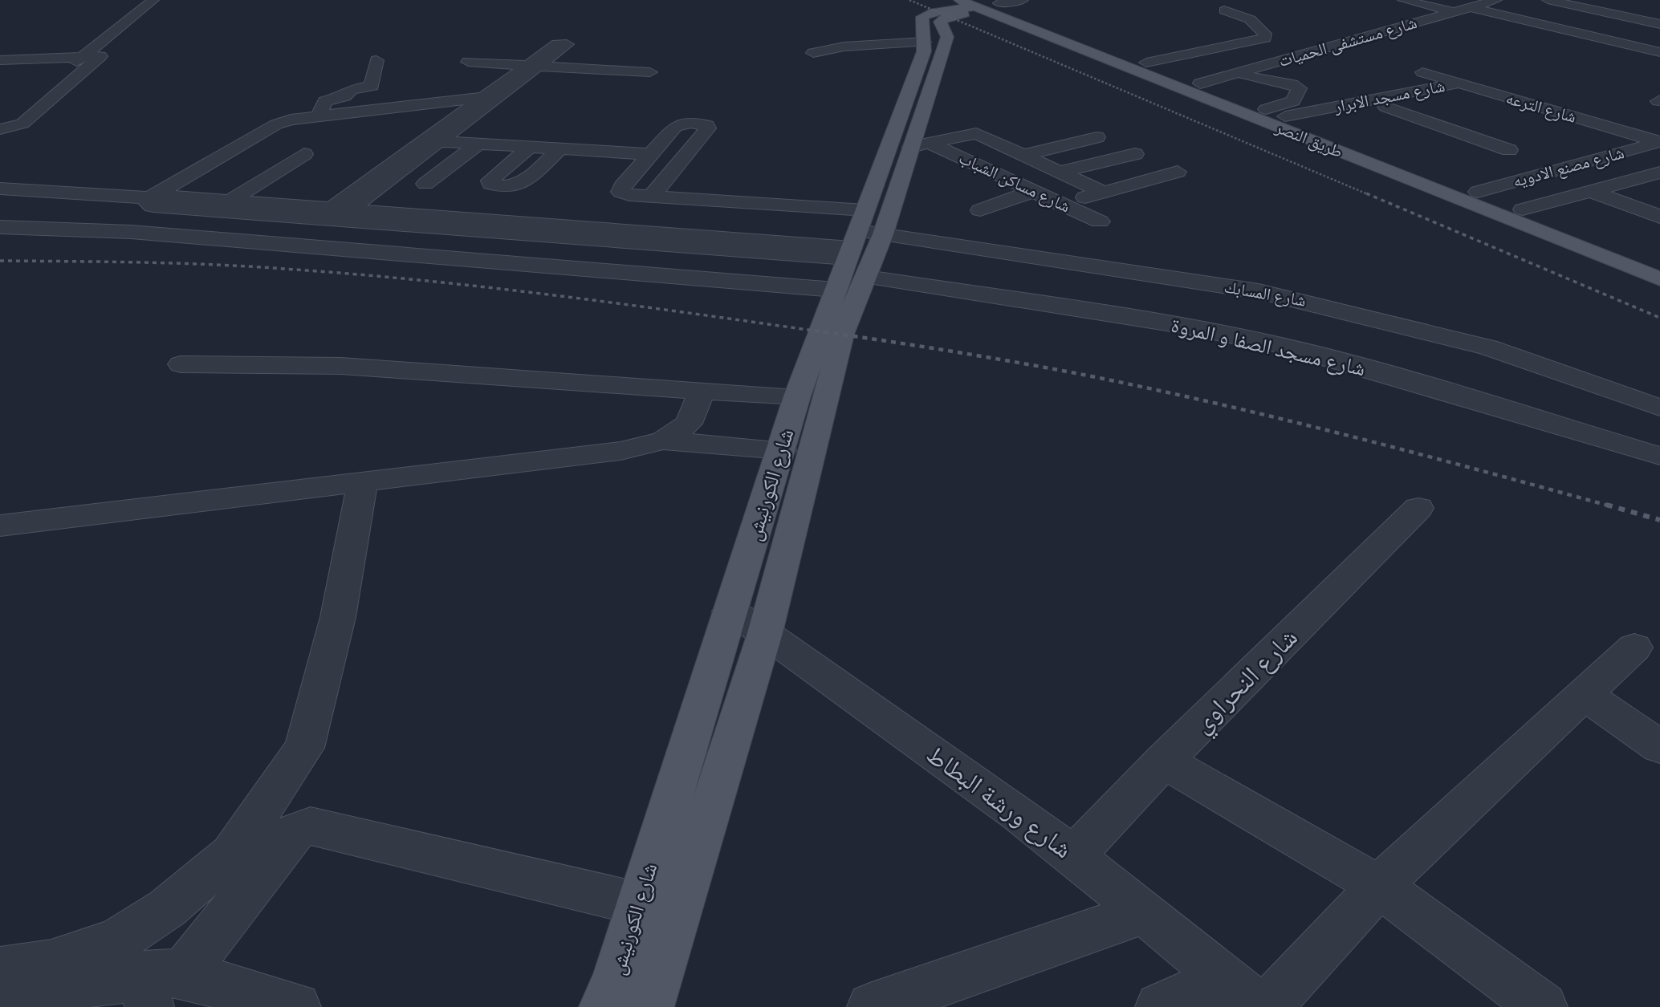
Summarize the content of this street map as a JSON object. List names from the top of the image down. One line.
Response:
{"streets":{"main road":["طريق النصر","شارع الكورنيش"],"street":["شارع مستشفى الحميات","شارع مسجد الابرار","شارع الترعه","شارع مصنع الادويه","شارع مساكن الشباب","شارع المسابك","شارع مسجد الصفا و المروة","شارع النحراوي","شارع ورشة البطاط"]},"crossings":[["شارع مستشفى الحميات","طريق النصر"],["شارع مسجد الابرار","شارع الترعه"],["شارع مسجد الابرار","طريق النصر"],["شارع الترعه","شارع مصنع الادويه"],["طريق النصر","شارع مصنع الادويه"],["طريق النصر","شارع الكورنيش"],["شارع مساكن الشباب","شارع الكورنيش"],["شارع المسابك","شارع مسجد الصفا و المروة"],["شارع المسابك","شارع الكورنيش"],["شارع مسجد الصفا و المروة","شارع الكورنيش"],["شارع الكورنيش","شارع ورشة البطاط"],["شارع النحراوي","شارع ورشة البطاط"]]}
